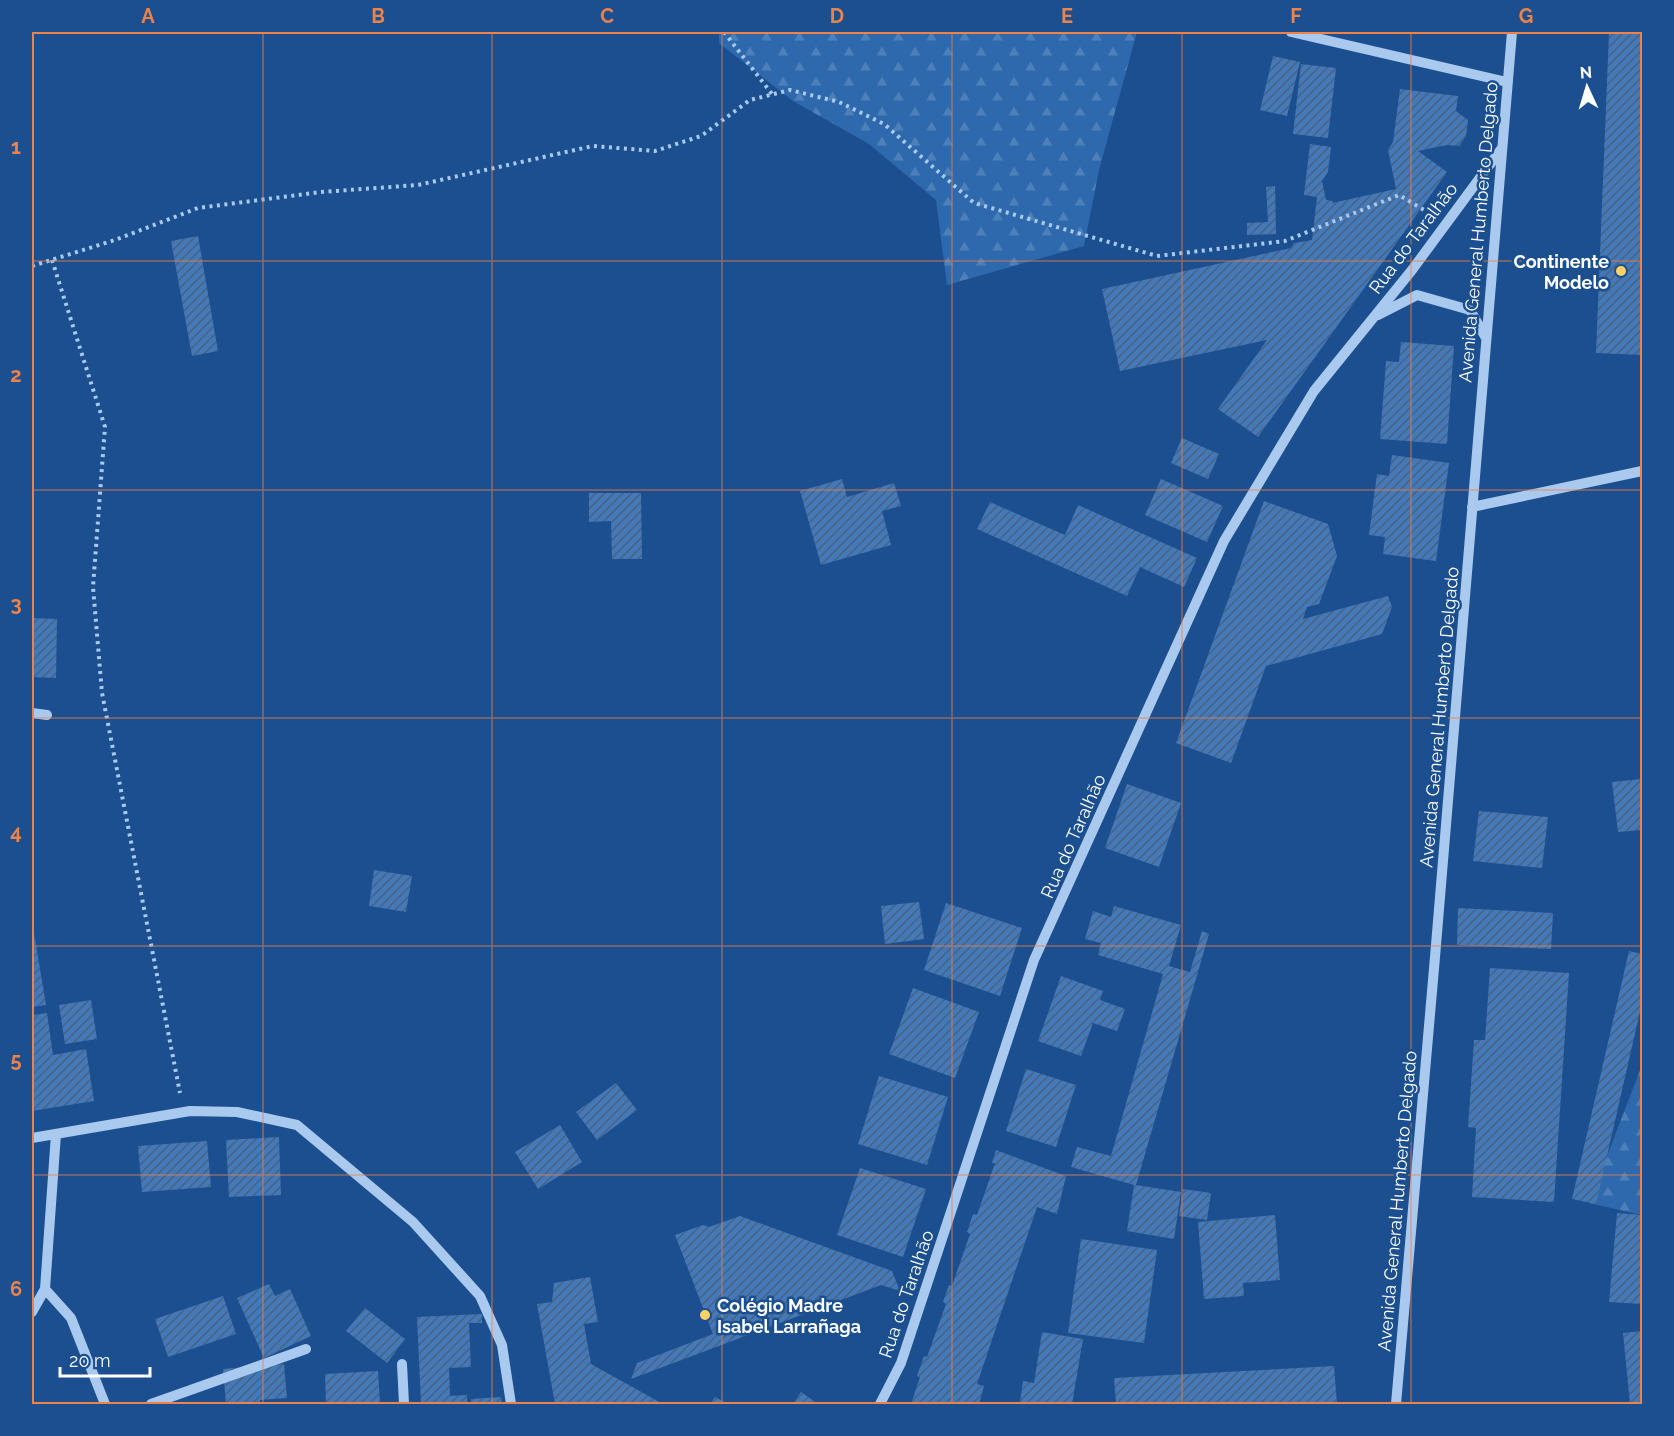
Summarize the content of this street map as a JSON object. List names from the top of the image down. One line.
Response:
{"streets":{"street":["Avenida General Humberto Delgado","Rua do Taralhão"]},"crossings":[["Avenida General Humberto Delgado","Rua do Taralhão"]],"places":["Continente Modelo","Colégio Madre Isabel Larrañaga"],"scale_bar":"20 m","north":"top","grid":{"columns":["A","B","C","D","E","F","G"],"rows":["1","2","3","4","5","6"]}}
